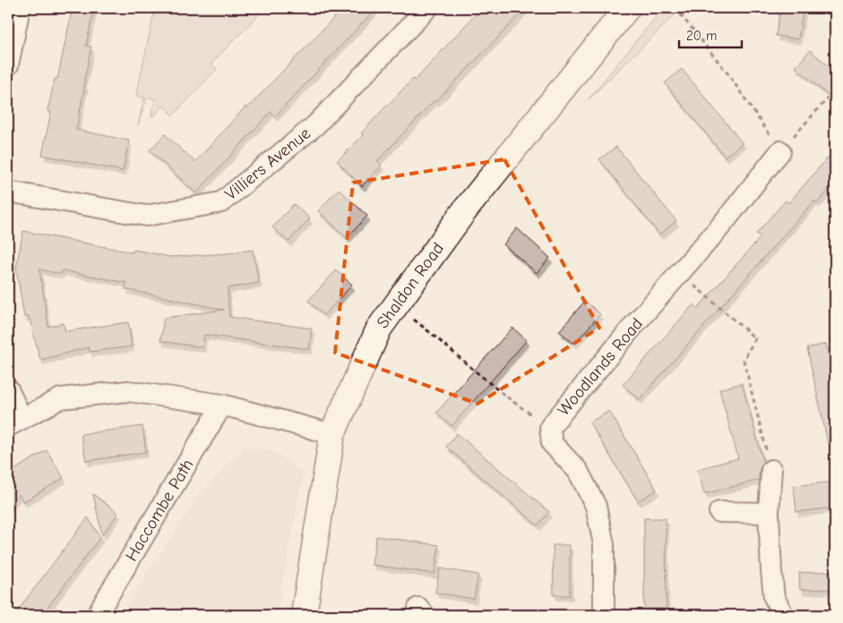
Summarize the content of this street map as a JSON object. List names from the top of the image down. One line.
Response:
{"streets":{"street":["Villiers Avenue","Shaldon Road","Woodlands Road","Haccombe Path"]},"scale_bar":"20 m"}
